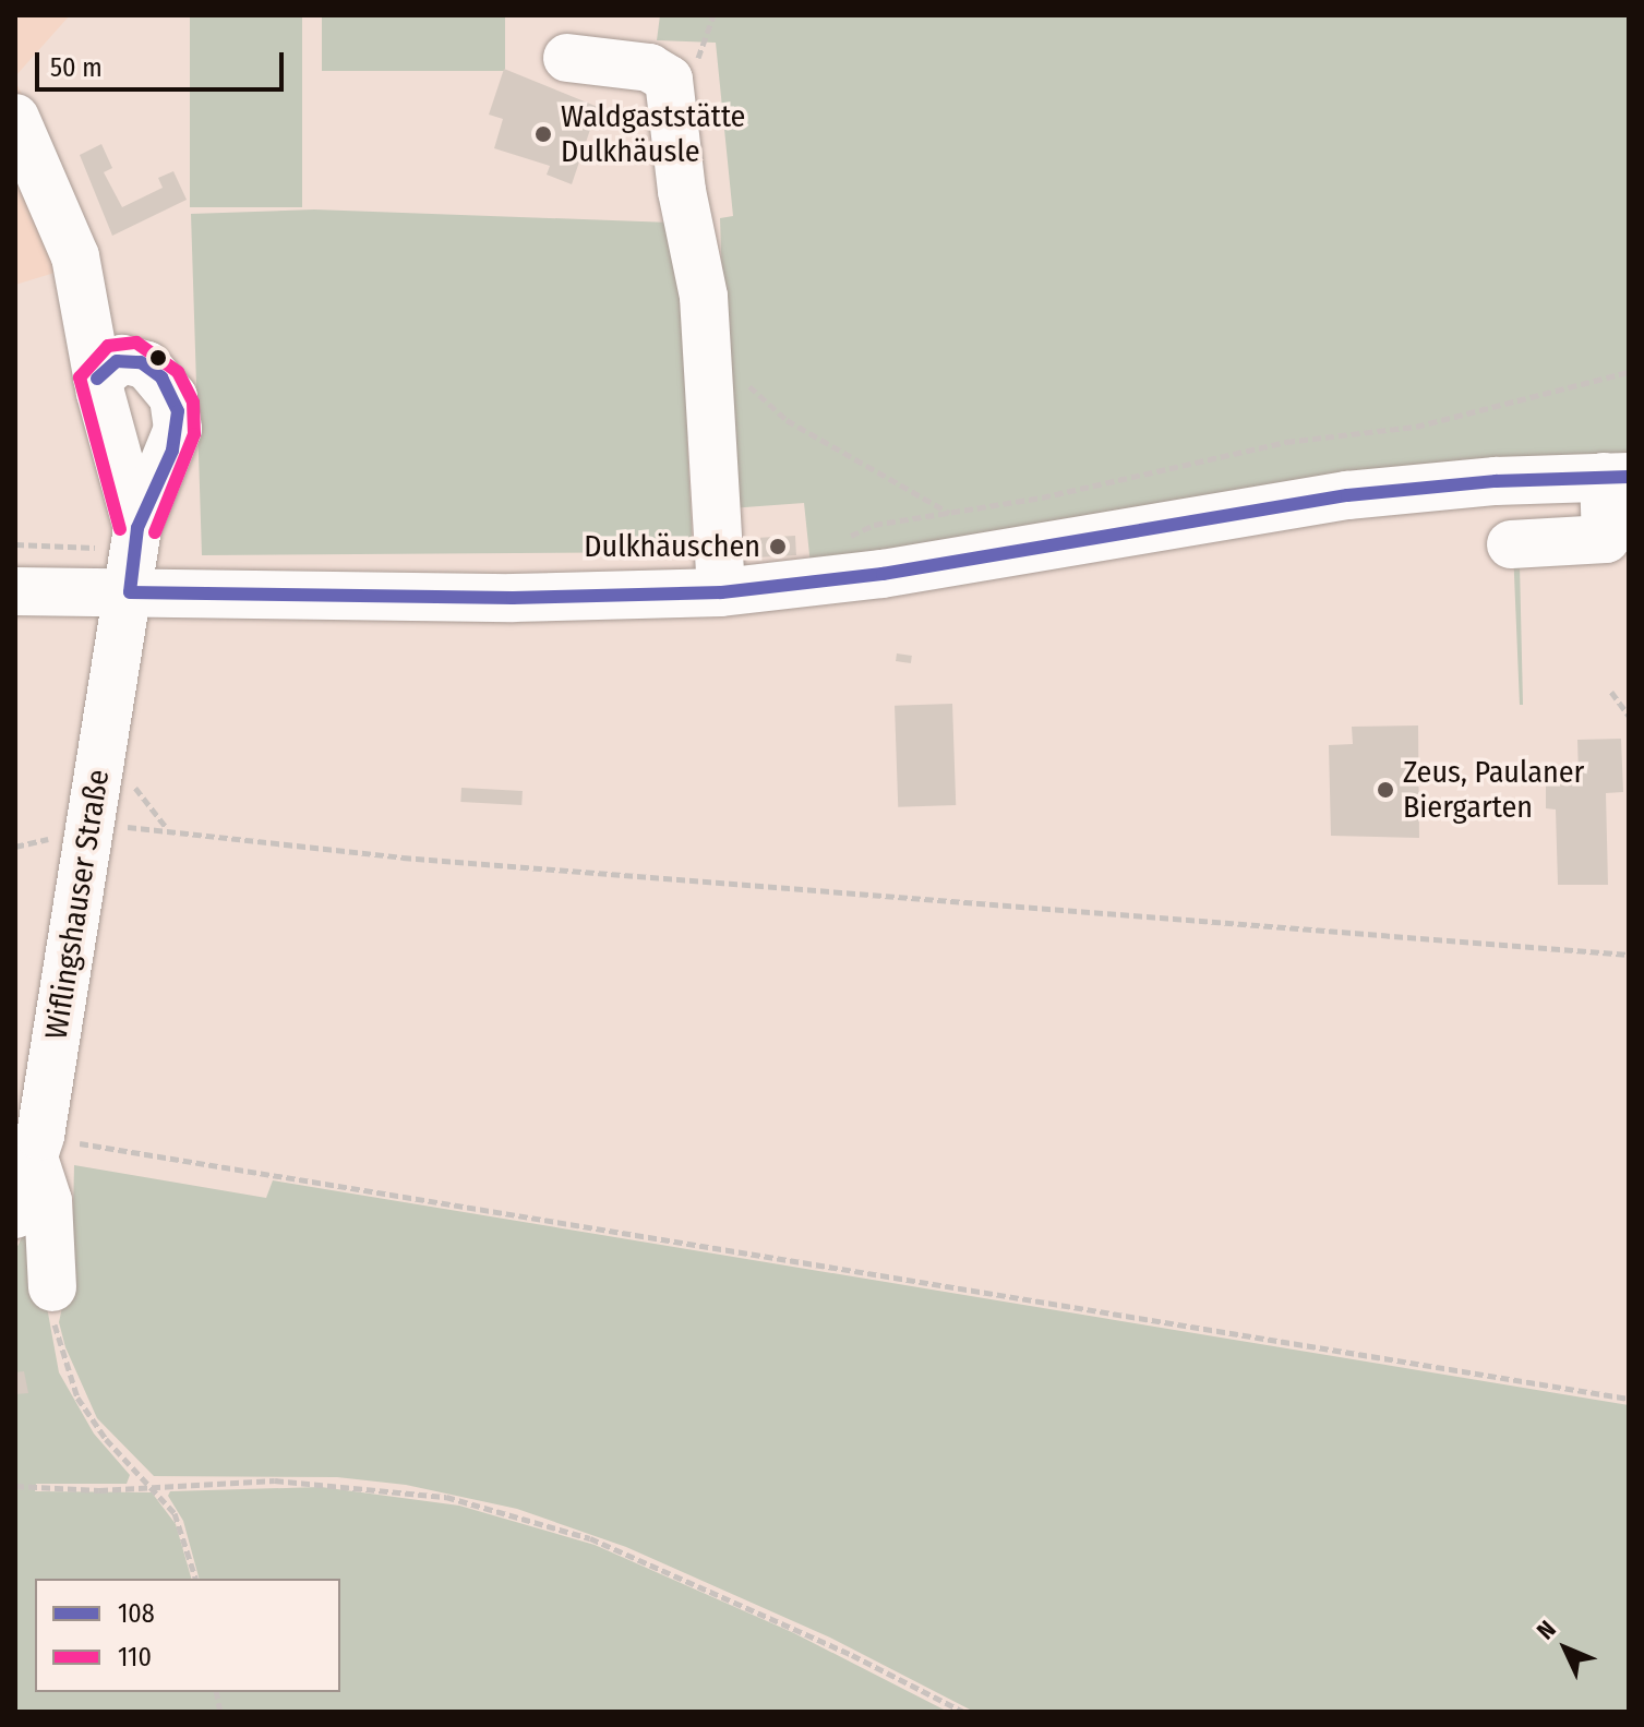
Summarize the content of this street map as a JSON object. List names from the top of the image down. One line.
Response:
{"streets":{"street":["Wiflingshauser Straße"]},"places":["Waldgaststätte Dulkhäusle","Dulkhäuschen","Zeus, Paulaner Biergarten"],"lines":["transit line 110","transit line 108"],"legend":["108","110"],"scale_bar":"50 m","north":"top left"}
